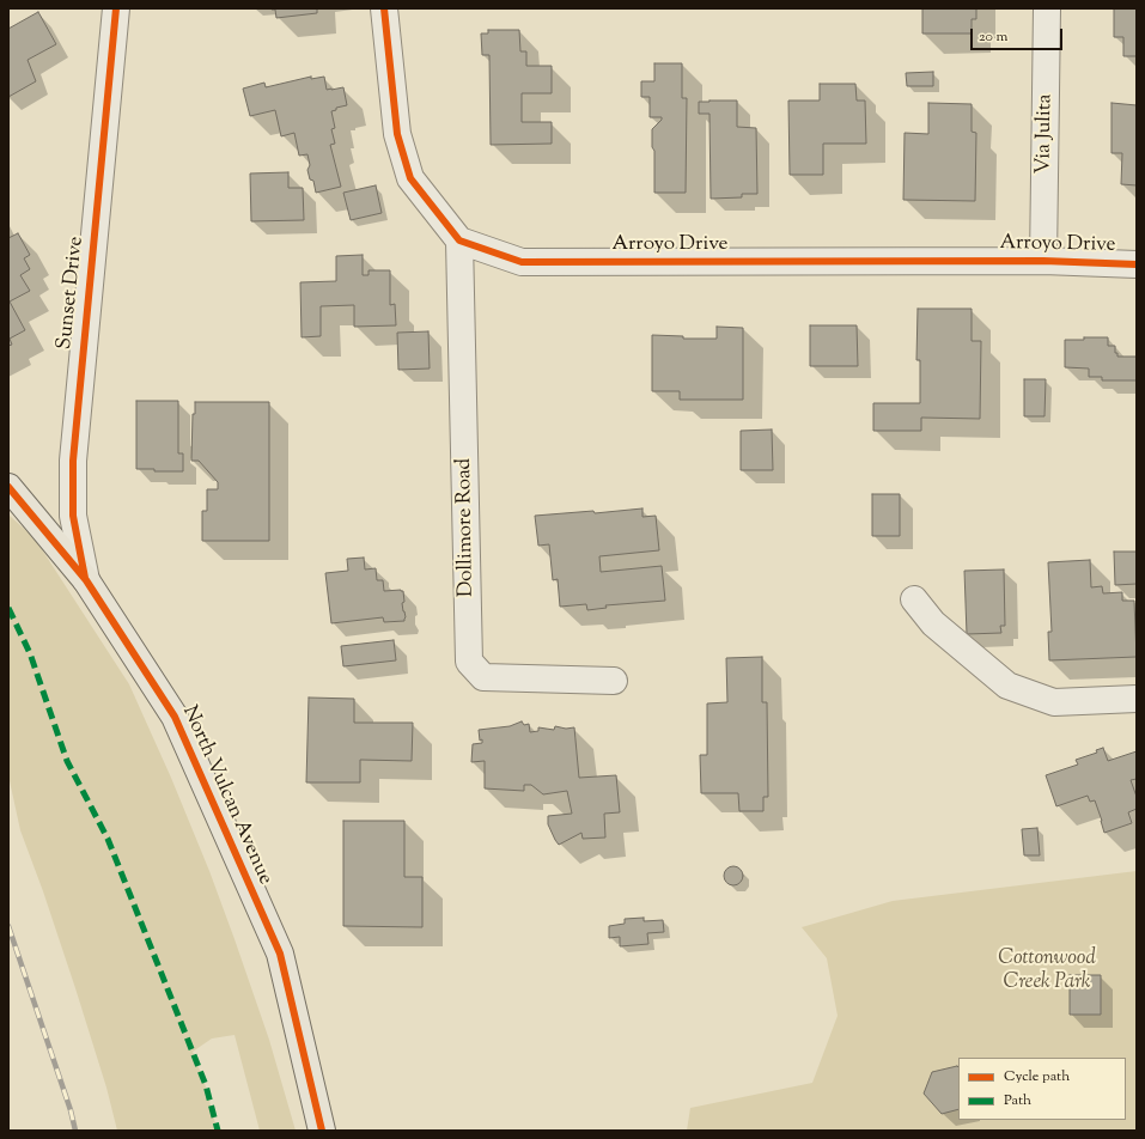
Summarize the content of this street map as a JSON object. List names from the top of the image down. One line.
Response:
{"streets":{"main road":["North Vulcan Avenue"],"street":["Via Julita","Arroyo Drive","Sunset Drive","Dollimore Road"]},"crossings":[["Via Julita","Arroyo Drive"],["Arroyo Drive","Dollimore Road"],["Sunset Drive","North Vulcan Avenue"]],"parks":["Cottonwood Creek Park"],"legend":["Cycle path","Path"],"scale_bar":"20 m"}
